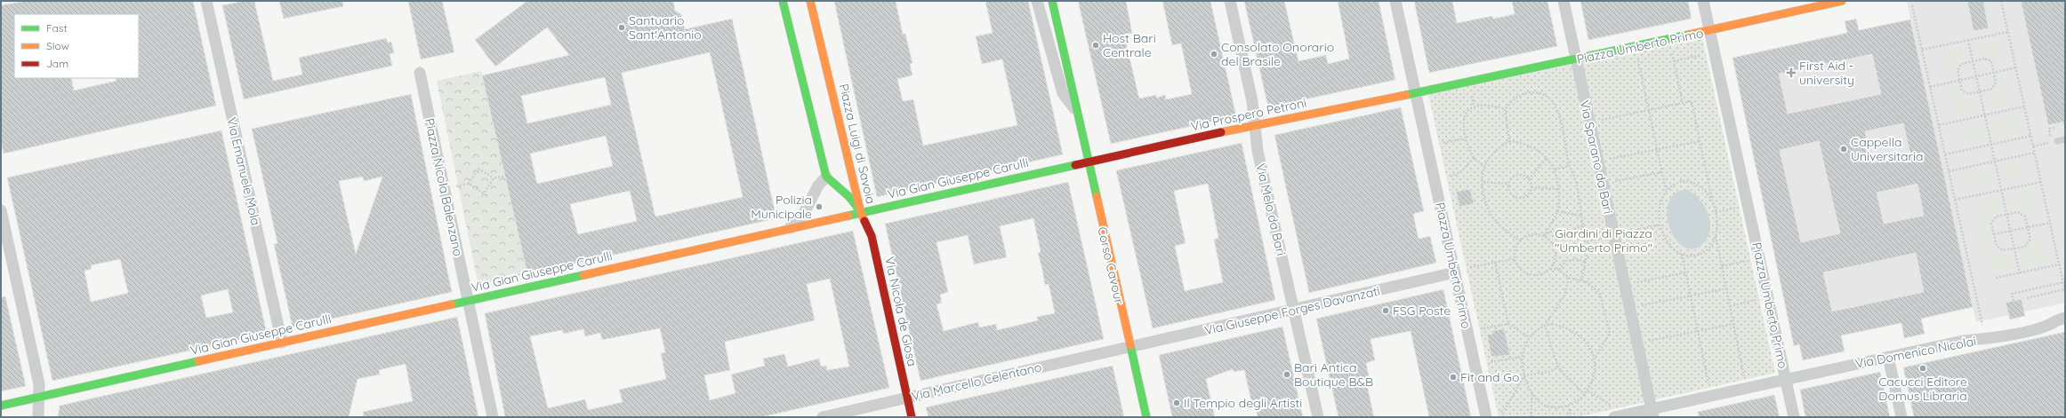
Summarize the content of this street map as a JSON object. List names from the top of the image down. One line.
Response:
{"streets":{"street":["Piazza Umberto Primo","Via Prospero Petroni","Piazza Luigi di Savoia","Via Sparano da Bari","Via Emanuele Mola","Via Gian Giuseppe Carulli","Piazza Nicola Balenzano","Via Melo da Bari","Corso Cavour","Via Giuseppe Forges Davanzati","Via Nicola de Giosa","Via Domenico Nicolai","Via Marcello Celentano"]},"crossings":[["Piazza Umberto Primo","Via Prospero Petroni"],["Piazza Umberto Primo","Via Sparano da Bari"],["Piazza Umberto Primo","Via Giuseppe Forges Davanzati"],["Piazza Umberto Primo","Via Domenico Nicolai"],["Via Prospero Petroni","Via Gian Giuseppe Carulli"],["Via Prospero Petroni","Via Melo da Bari"],["Via Prospero Petroni","Corso Cavour"],["Piazza Luigi di Savoia","Via Gian Giuseppe Carulli"],["Piazza Luigi di Savoia","Via Nicola de Giosa"],["Via Emanuele Mola","Via Gian Giuseppe Carulli"],["Via Gian Giuseppe Carulli","Piazza Nicola Balenzano"],["Via Gian Giuseppe Carulli","Corso Cavour"],["Via Gian Giuseppe Carulli","Via Nicola de Giosa"],["Via Melo da Bari","Via Giuseppe Forges Davanzati"],["Corso Cavour","Via Giuseppe Forges Davanzati"],["Corso Cavour","Via Marcello Celentano"],["Via Giuseppe Forges Davanzati","Via Marcello Celentano"],["Via Nicola de Giosa","Via Marcello Celentano"]],"parks":["Giardini di Piazza \"Umberto Primo\""],"places":{"other":["Santuario Sant'Antonio","Host Bari Centrale","Consolato Onorario del Brasile","Cappella Universitaria","Polizia Municipale","FSG Poste","Cacucci Editore Domus Libraria","Bari Antica Boutique B&B","Fit and Go","Il Tempio degli Artisti"],"health":["First Aid - university"]},"legend":["Fast","Slow","Jam"]}
